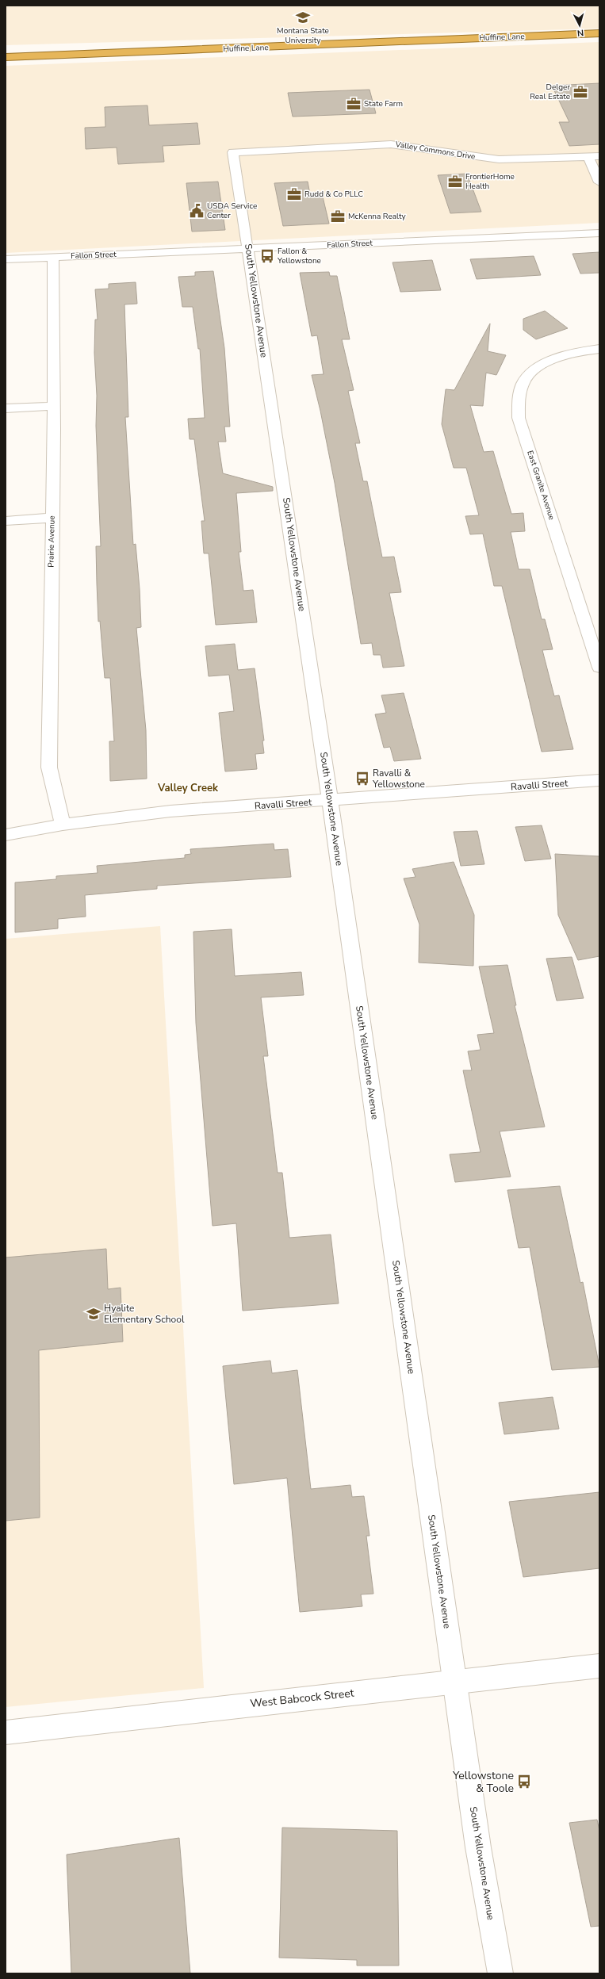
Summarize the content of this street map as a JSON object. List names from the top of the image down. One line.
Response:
{"streets":{"highway":["Huffine Lane"],"street":["Valley Commons Drive","Fallon Street","South Yellowstone Avenue","East Granite Avenue","Prairie Avenue","Ravalli Street","West Babcock Street"]},"crossings":[["Valley Commons Drive","South Yellowstone Avenue"],["Fallon Street","South Yellowstone Avenue"],["Fallon Street","Prairie Avenue"],["South Yellowstone Avenue","Ravalli Street"],["South Yellowstone Avenue","West Babcock Street"],["Prairie Avenue","Ravalli Street"]],"districts":["Valley Creek"],"places":{"school or university":["Montana State University","Hyalite Elementary School"],"office":["Delger Real Estate","State Farm","FrontierHome Health","Rudd & Co PLLC","McKenna Realty"],"public building":["USDA Service Center"],"bus stop":["Fallon & Yellowstone","Ravalli & Yellowstone","Yellowstone & Toole"]},"north":"bottom"}
